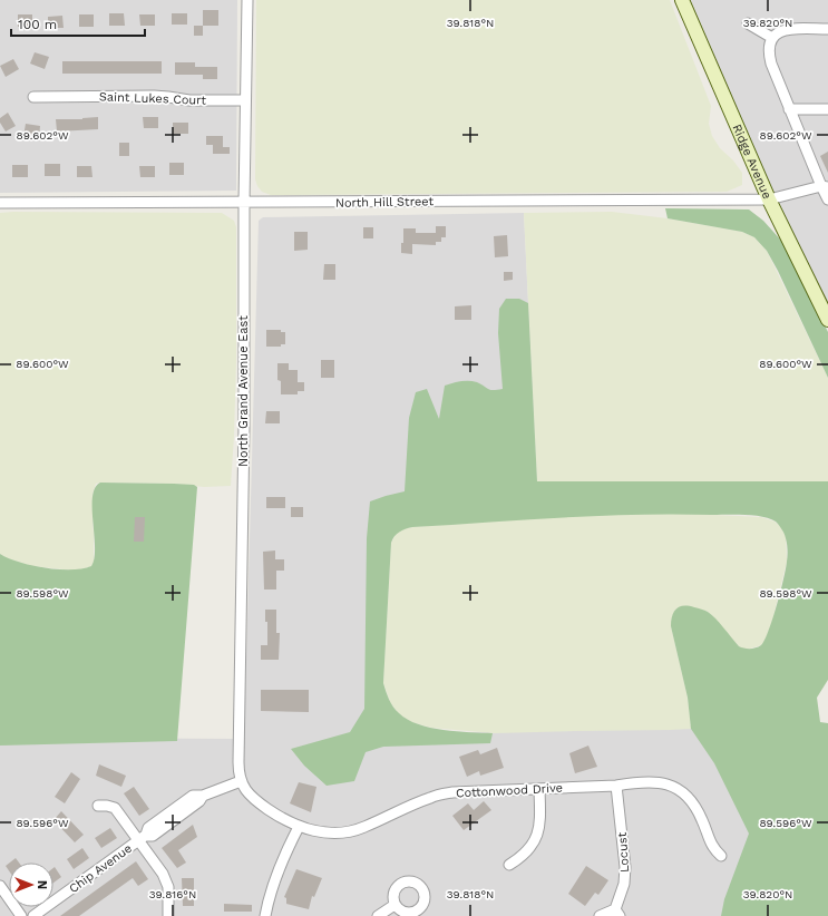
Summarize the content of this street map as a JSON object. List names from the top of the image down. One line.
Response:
{"streets":{"street":["Saint Lukes Court","Ridge Avenue","North Hill Street","North Grand Avenue East","Cottonwood Drive","Locust","Chip Avenue"]},"crossings":[["Saint Lukes Court","North Grand Avenue East"],["Ridge Avenue","North Hill Street"],["North Hill Street","North Grand Avenue East"],["North Grand Avenue East","Cottonwood Drive"],["North Grand Avenue East","Chip Avenue"],["Cottonwood Drive","Locust"],["Cottonwood Drive","Chip Avenue"]],"scale_bar":"100 m","north":"right","coordinates":["39.818°N","39.820°N","89.602°W","89.600°W","89.598°W","89.596°W","39.816°N"]}
